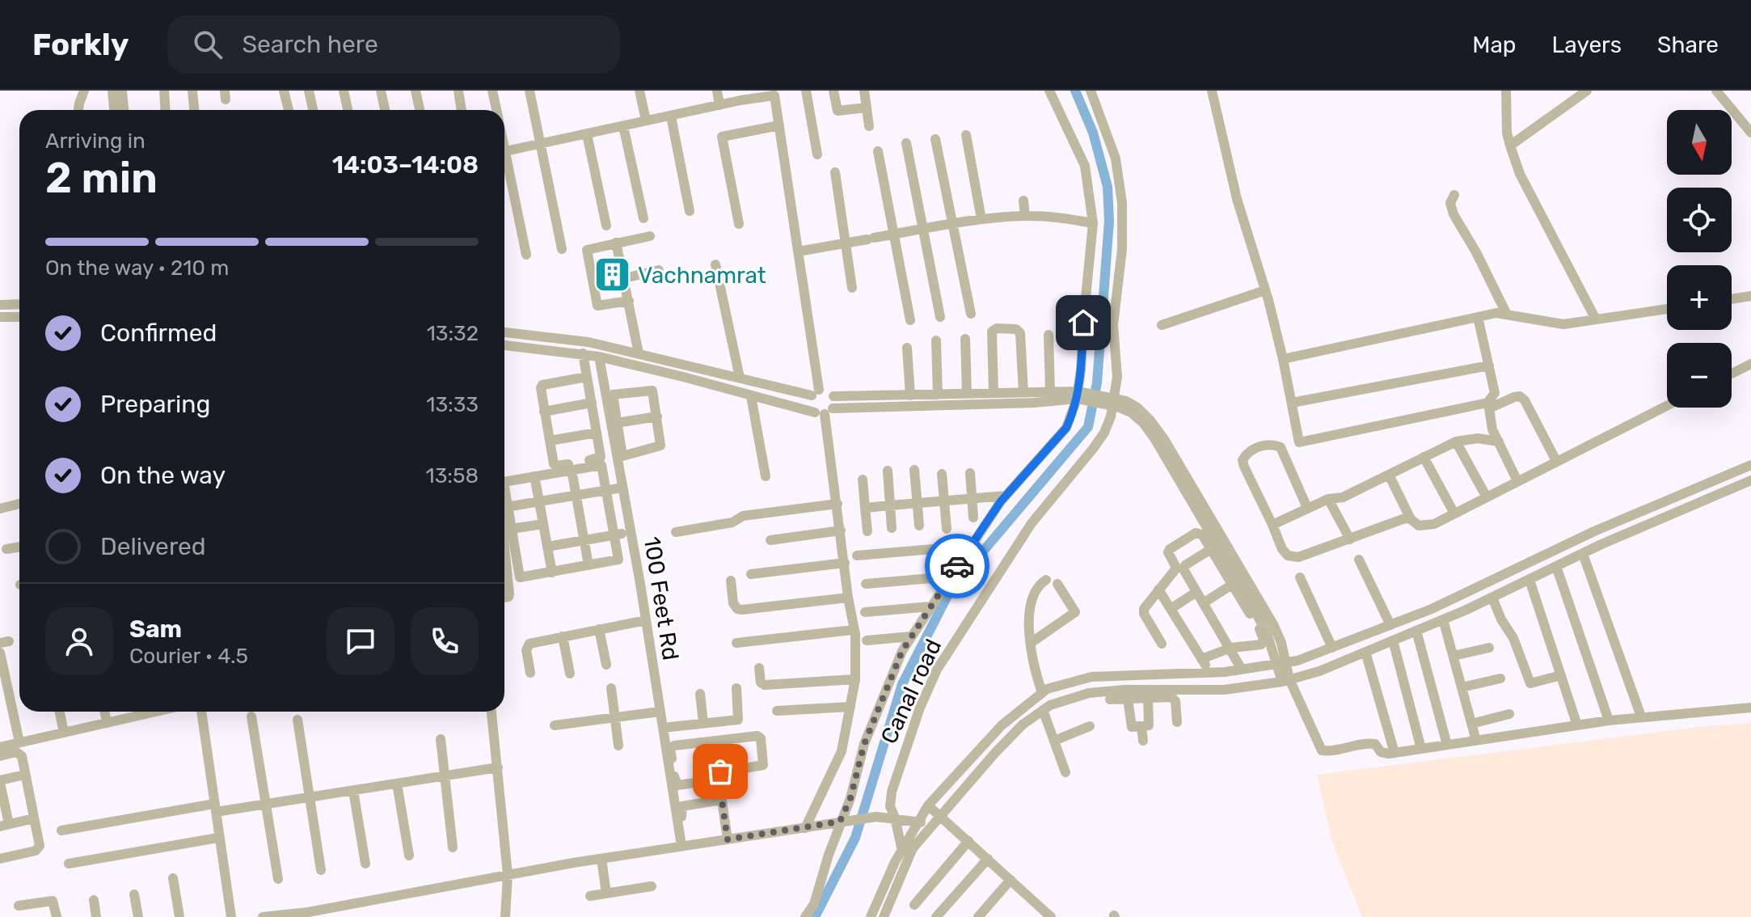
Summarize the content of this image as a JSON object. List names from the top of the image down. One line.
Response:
{"streets":{"street":["100 Feet Rd","Canal road"]},"places":{"building":["Vachnamrat"]},"north":"bottom","page":{"header":"Forkly","search":"Search here","nav":["Map","Layers","Share"],"map_buttons":["+","−"],"heading":["2 min","Arriving in","14:03–14:08"],"panel":["Sam","Courier · 4.5"],"bar":"On the way · 210 m","list":[["Confirmed","13:32"],["Preparing","13:33"],["On the way","13:58"],"Delivered"]}}
